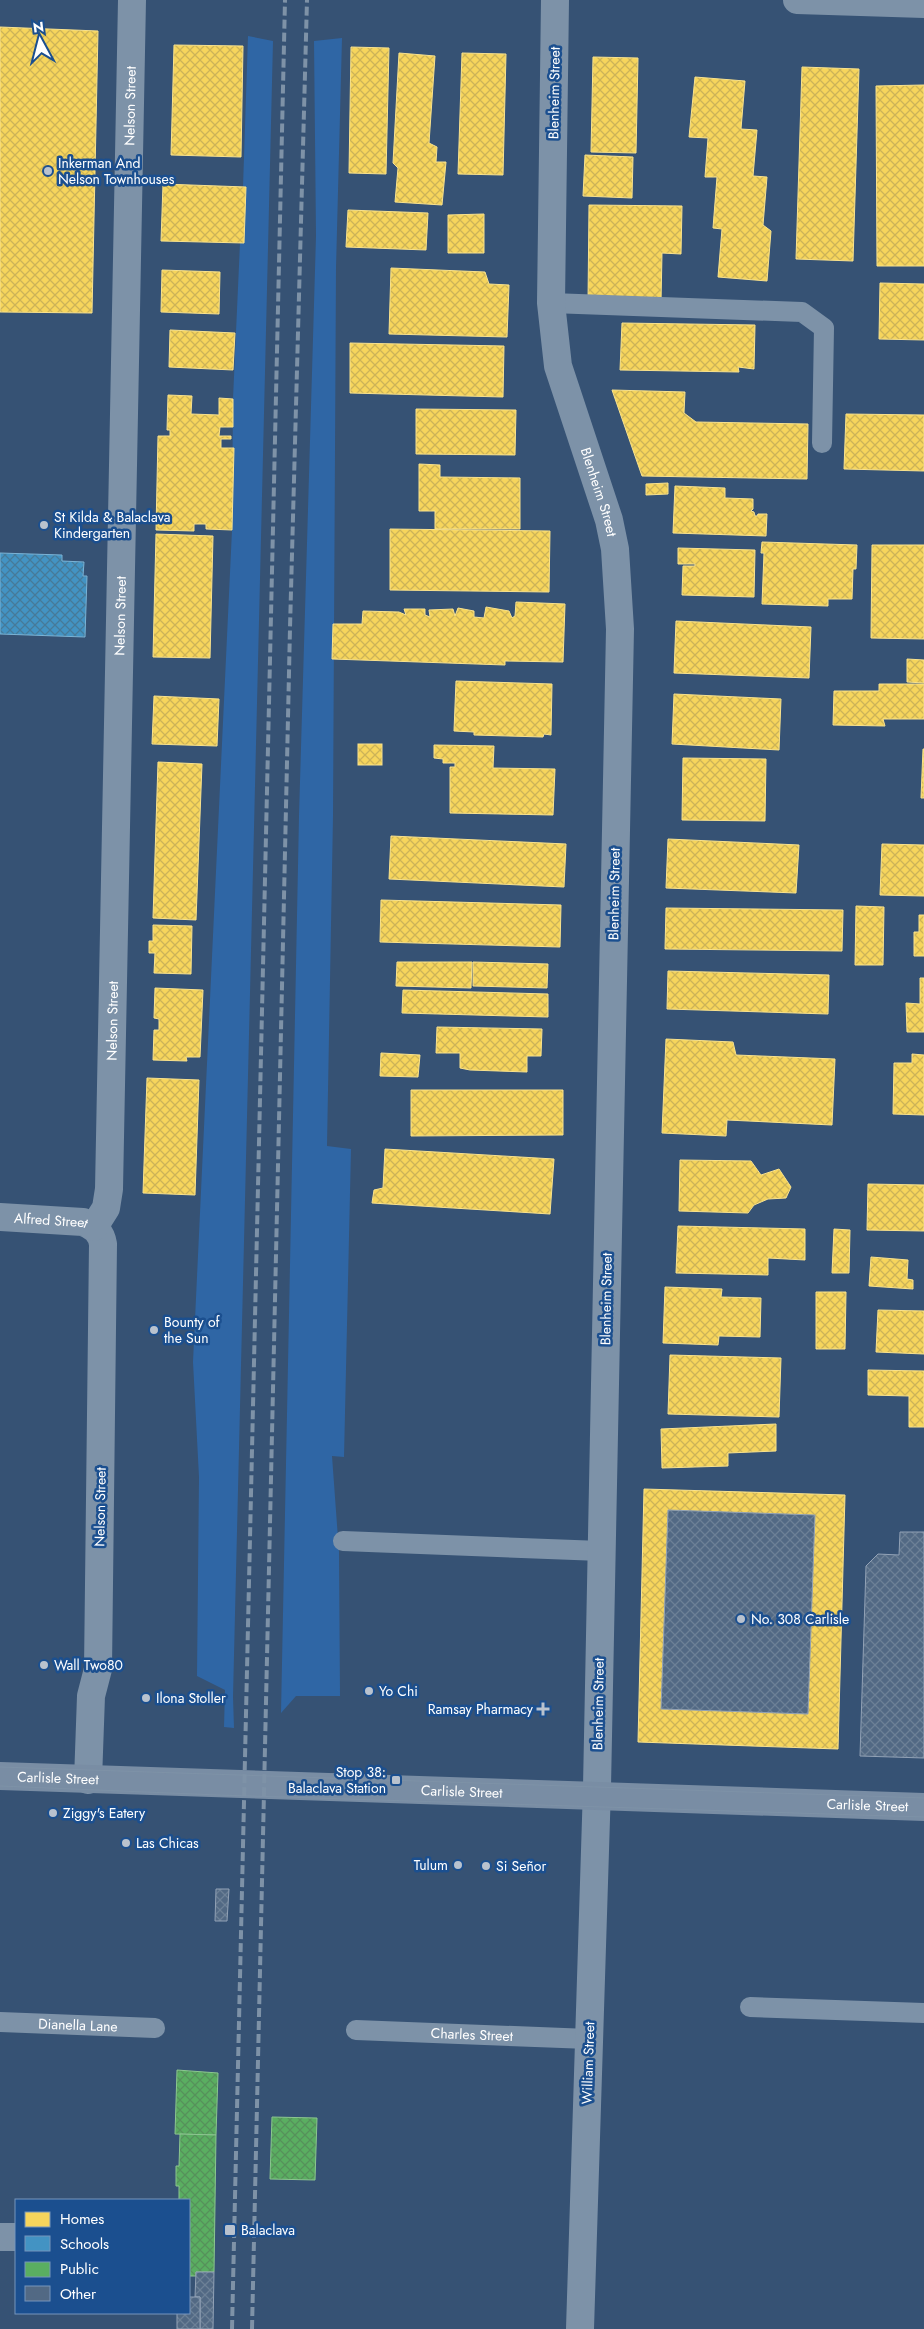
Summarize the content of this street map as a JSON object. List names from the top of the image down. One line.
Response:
{"streets":{"main road":["Carlisle Street"],"street":["Blenheim Street","Nelson Street","Alfred Street","William Street"],"lane":["Dianella Lane","Charles Street"]},"crossings":[["Blenheim Street","Carlisle Street"],["Blenheim Street","William Street"],["Nelson Street","Alfred Street"],["Nelson Street","Carlisle Street"],["Carlisle Street","William Street"],["Charles Street","William Street"]],"places":{"other":["Inkerman And Nelson Townhouses","St Kilda & Balaclava Kindergarten","Bounty of the Sun","No. 308 Carlisle","Wall Two80","Yo Chi","Ilona Stoller","Ziggy's Eatery","Las Chicas","Tulum","Si Señor"],"health":["Ramsay Pharmacy"],"transit":["Stop 38: Balaclava Station","Balaclava"]},"legend":["Homes","Schools","Public","Other"],"north":"top"}
